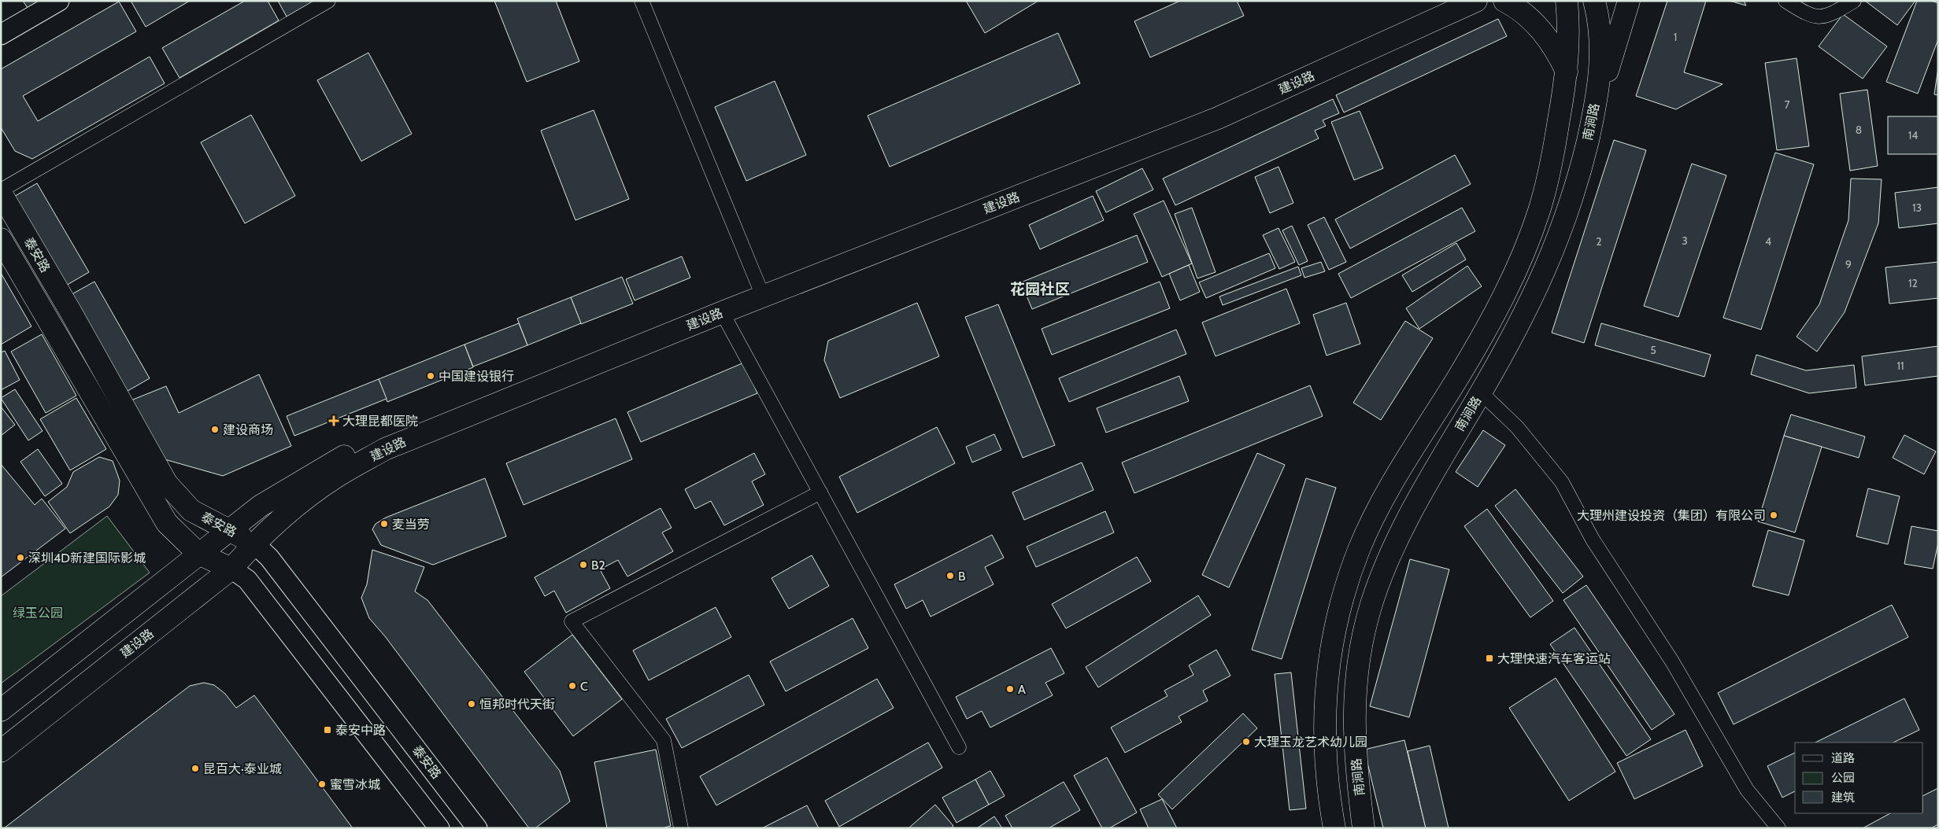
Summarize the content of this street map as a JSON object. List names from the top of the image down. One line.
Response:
{"streets":{"main road":["建设路","南涧路","泰安路"]},"crossings":[["建设路","泰安路"]],"districts":["花园社区"],"parks":["绿玉公园"],"places":{"other":["中国建设银行","建设商场","大理州建设投资（集团）有限公司","麦当劳","深圳4D新建国际影城","B2","B","C","A","恒邦时代天街","大理玉龙艺术幼儿园","昆百大·泰业城","蜜雪冰城"],"health":["大理昆都医院"],"transit":["大理快速汽车客运站","泰安中路"]},"house_numbers":["1","7","8","14","13","3","2","4","9","12","5","11"],"legend":["道路","公园","建筑"]}
